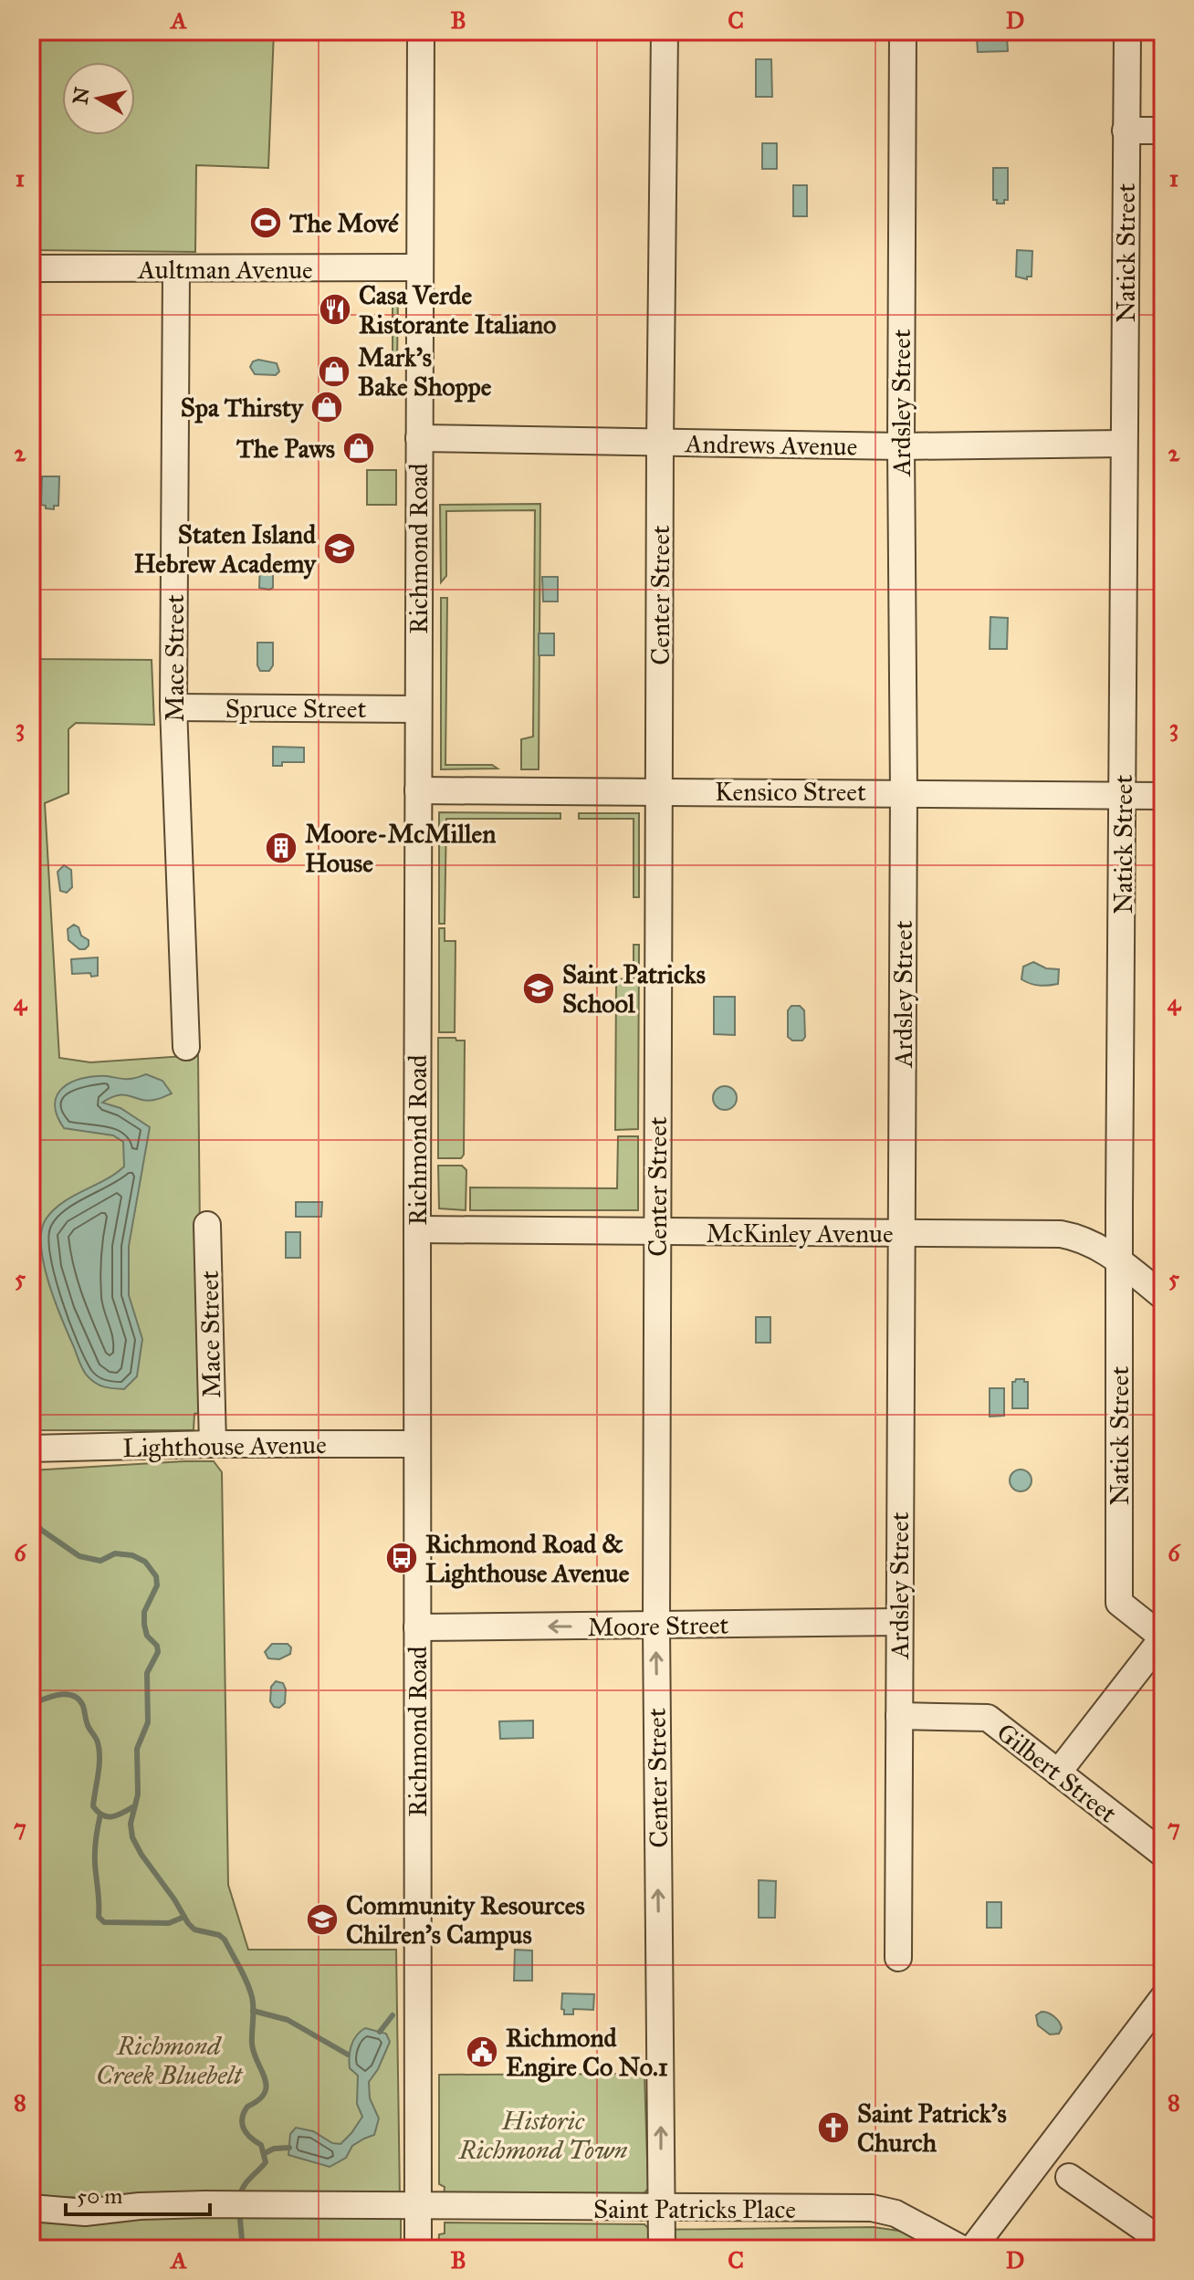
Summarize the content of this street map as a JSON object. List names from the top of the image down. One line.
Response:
{"streets":{"street":["Natick Street","Aultman Avenue","Ardsley Street","Andrews Avenue","Richmond Road","Center Street","Mace Street","Spruce Street","Kensico Street","McKinley Avenue","Lighthouse Avenue","Moore Street","Gilbert Street","Saint Patricks Place"]},"crossings":[["Natick Street","Andrews Avenue"],["Natick Street","Kensico Street"],["Natick Street","McKinley Avenue"],["Aultman Avenue","Richmond Road"],["Aultman Avenue","Mace Street"],["Ardsley Street","Andrews Avenue"],["Ardsley Street","Kensico Street"],["Ardsley Street","McKinley Avenue"],["Ardsley Street","Moore Street"],["Ardsley Street","Gilbert Street"],["Andrews Avenue","Richmond Road"],["Andrews Avenue","Center Street"],["Richmond Road","Spruce Street"],["Richmond Road","Kensico Street"],["Richmond Road","McKinley Avenue"],["Richmond Road","Lighthouse Avenue"],["Richmond Road","Moore Street"],["Richmond Road","Saint Patricks Place"],["Center Street","Kensico Street"],["Center Street","McKinley Avenue"],["Center Street","Moore Street"],["Center Street","Saint Patricks Place"],["Mace Street","Spruce Street"],["Mace Street","Lighthouse Avenue"]],"one_way":["Moore Street"],"parks":["Richmond Creek Bluebelt","Historic Richmond Town"],"places":{"sports":["The Mové"],"restaurant":["Casa Verde Ristorante Italiano"],"shop":["Mark's Bake Shoppe","Spa Thirsty","The Paws"],"school or university":["Staten Island Hebrew Academy","Saint Patricks School","Community Resources Chilren's Campus"],"building":["Moore-McMillen House"],"bus stop":["Richmond Road & Lighthouse Avenue"],"public building":["Richmond Engire Co No.1"],"church":["Saint Patrick's Church"]},"scale_bar":"50 m","north":"left","grid":{"columns":["A","B","C","D"],"rows":["1","2","3","4","5","6","7","8"]}}
